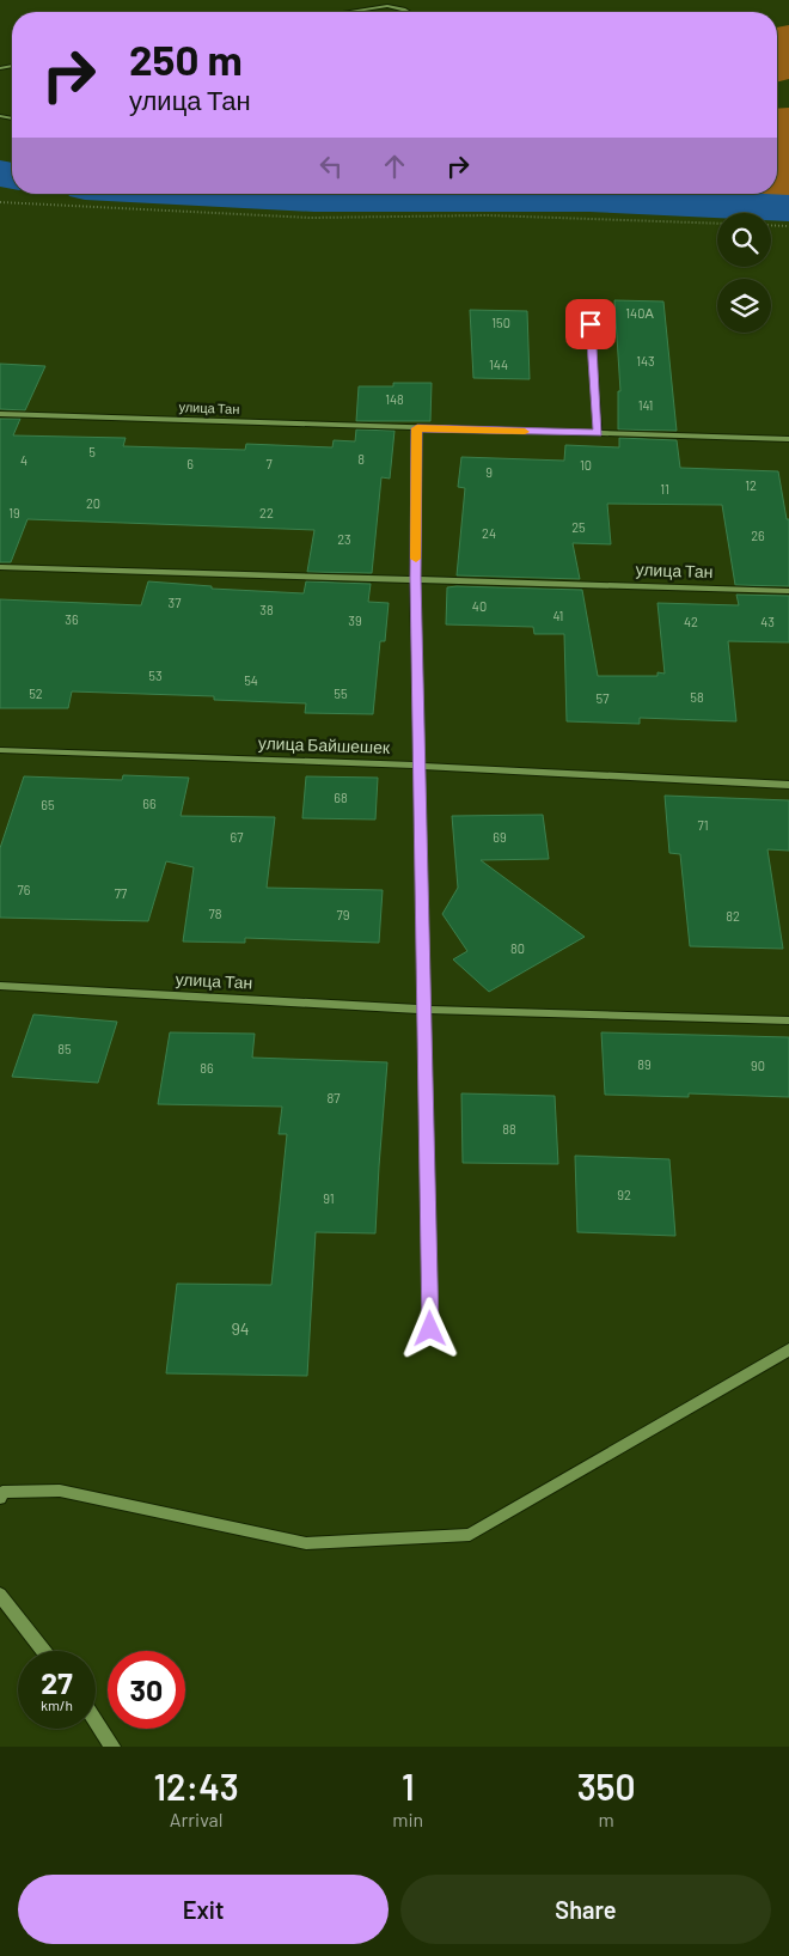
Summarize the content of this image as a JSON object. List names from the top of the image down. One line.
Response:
{"streets":{"street":["улица Тан","улица Байшешек"]},"house_numbers":["140А","150","143","144","148","141","5","8","4","6","7","10","9","12","11","20","19","22","25","24","26","23","37","40","38","41","36","39","42","43","53","54","52","55","58","57","68","66","65","71","67","69","76","77","78","79","82","80","85","89","90","86","87","88","92","91","94"],"page":{"turn":["250 m","улица Тан"],"speed":"27 km/h","limit":"30","eta":["12:43","Arrival","1","min","350","m"],"buttons":["Exit","Share"]}}
